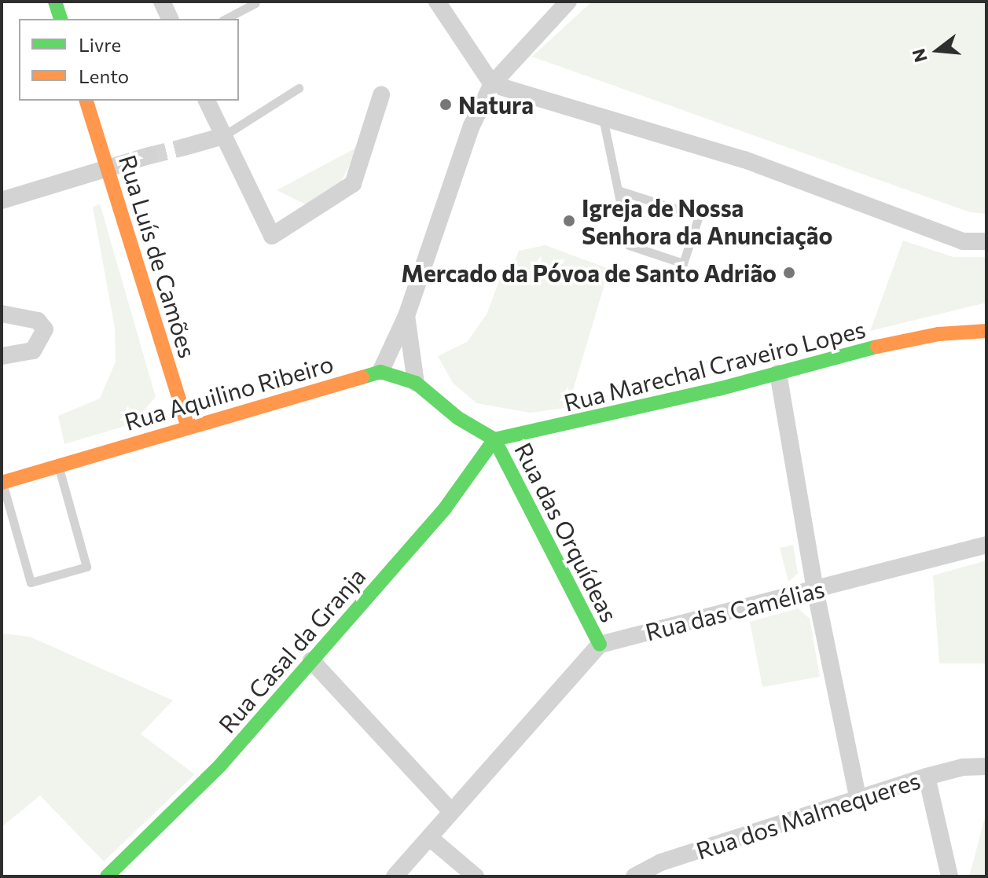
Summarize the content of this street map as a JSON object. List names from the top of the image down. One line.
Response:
{"streets":{"street":["Rua Luís de Camões","Rua Marechal Craveiro Lopes","Rua Aquilino Ribeiro","Rua das Orquídeas","Rua das Camélias","Rua Casal da Granja","Rua dos Malmequeres"]},"crossings":[["Rua Luís de Camões","Rua Aquilino Ribeiro"],["Rua Marechal Craveiro Lopes","Rua das Orquídeas"],["Rua Marechal Craveiro Lopes","Rua Casal da Granja"],["Rua das Orquídeas","Rua das Camélias"],["Rua das Orquídeas","Rua Casal da Granja"]],"places":["Natura","Igreja de Nossa Senhora da Anunciação","Mercado da Póvoa de Santo Adrião"],"legend":["Livre","Lento"],"north":"left"}
